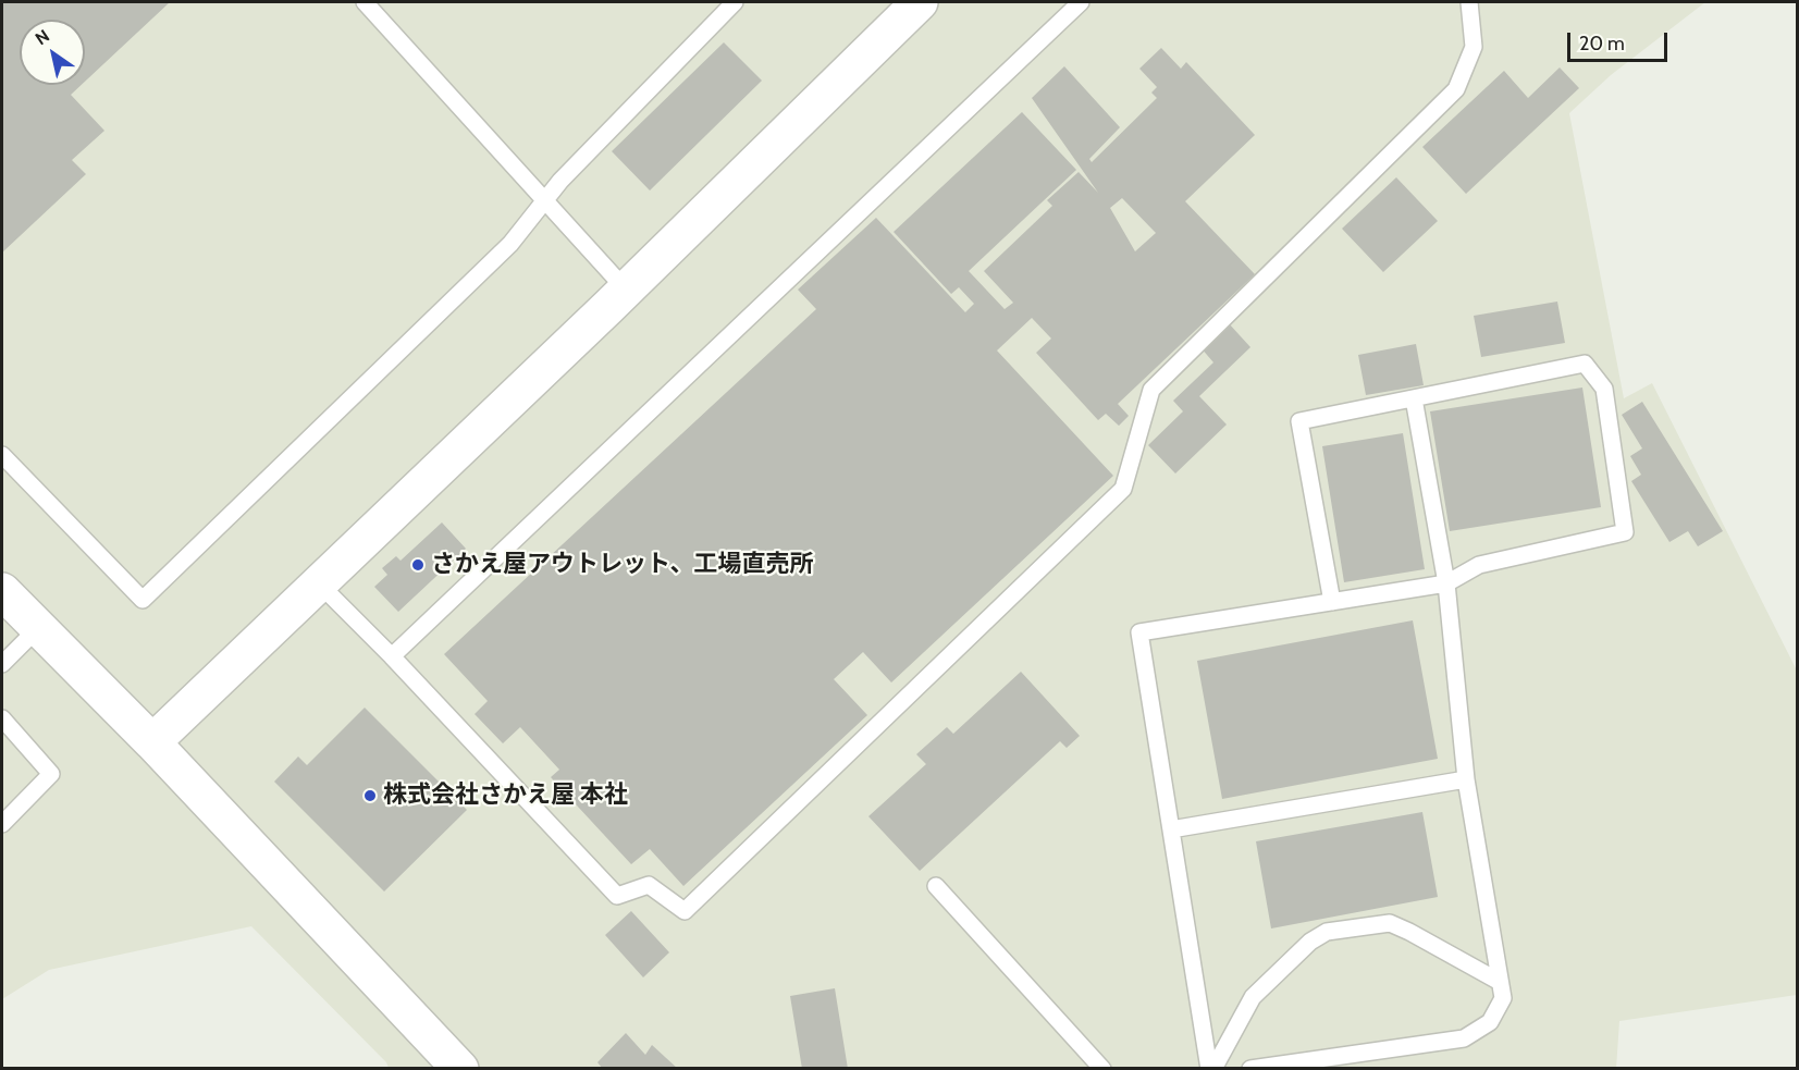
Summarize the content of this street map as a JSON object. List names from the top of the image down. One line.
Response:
{"places":["さかえ屋アウトレット、工場直売所","株式会社さかえ屋 本社"],"scale_bar":"20 m","north":"top left"}
